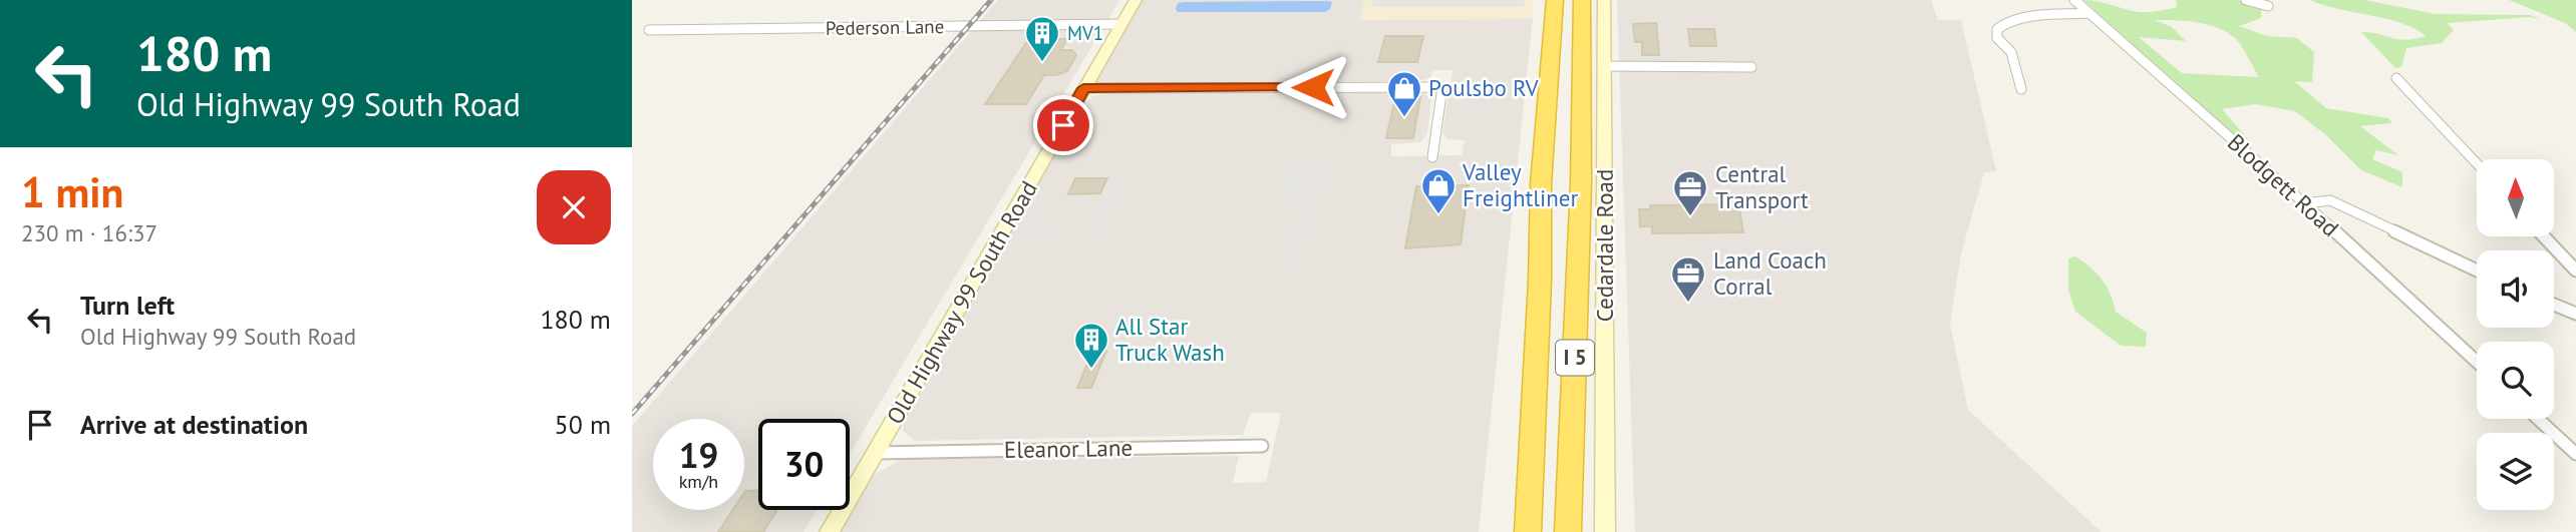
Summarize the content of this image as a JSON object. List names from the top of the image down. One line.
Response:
{"streets":{"highway":["I 5"],"street":["Pederson Lane","Blodgett Road","Cedardale Road","Old Highway 99 South Road","Eleanor Lane"]},"crossings":[["Pederson Lane","Old Highway 99 South Road"],["Old Highway 99 South Road","Eleanor Lane"]],"places":{"building":["MV1","All Star Truck Wash"],"shop":["Poulsbo RV","Valley Freightliner"],"office":["Central Transport","Land Coach Corral"]},"north":"top","page":{"turn":["180 m","Old Highway 99 South Road"],"heading":["1 min","230 m · 16:37"],"list":[{"name":"Turn left","note":"Old Highway 99 South Road","value":"180 m"},{"name":"Arrive at destination","value":"50 m"}],"speed":"19 km/h","limit":"30"}}
